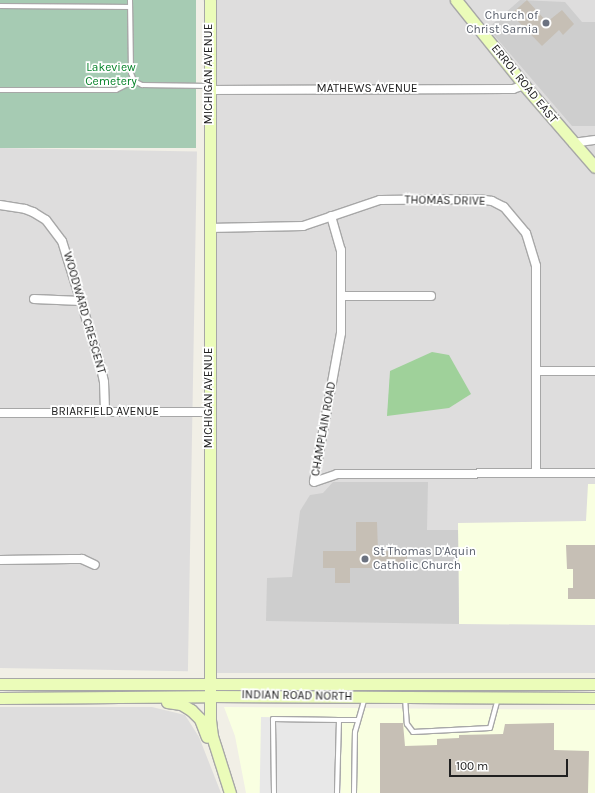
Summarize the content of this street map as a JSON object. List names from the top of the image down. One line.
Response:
{"streets":{"main road":["MICHIGAN AVENUE","ERROL ROAD EAST","INDIAN ROAD NORTH"],"street":["MATHEWS AVENUE","THOMAS DRIVE","WOODWARD CRESCENT","BRIARFIELD AVENUE","CHAMPLAIN ROAD"]},"crossings":[["MICHIGAN AVENUE","MATHEWS AVENUE"],["MICHIGAN AVENUE","THOMAS DRIVE"],["MICHIGAN AVENUE","BRIARFIELD AVENUE"],["MICHIGAN AVENUE","INDIAN ROAD NORTH"],["ERROL ROAD EAST","MATHEWS AVENUE"],["THOMAS DRIVE","CHAMPLAIN ROAD"],["WOODWARD CRESCENT","BRIARFIELD AVENUE"]],"parks":["Lakeview Cemetery"],"places":["Church of Christ Sarnia","St Thomas D'Aquin Catholic Church"],"scale_bar":"100 m"}
